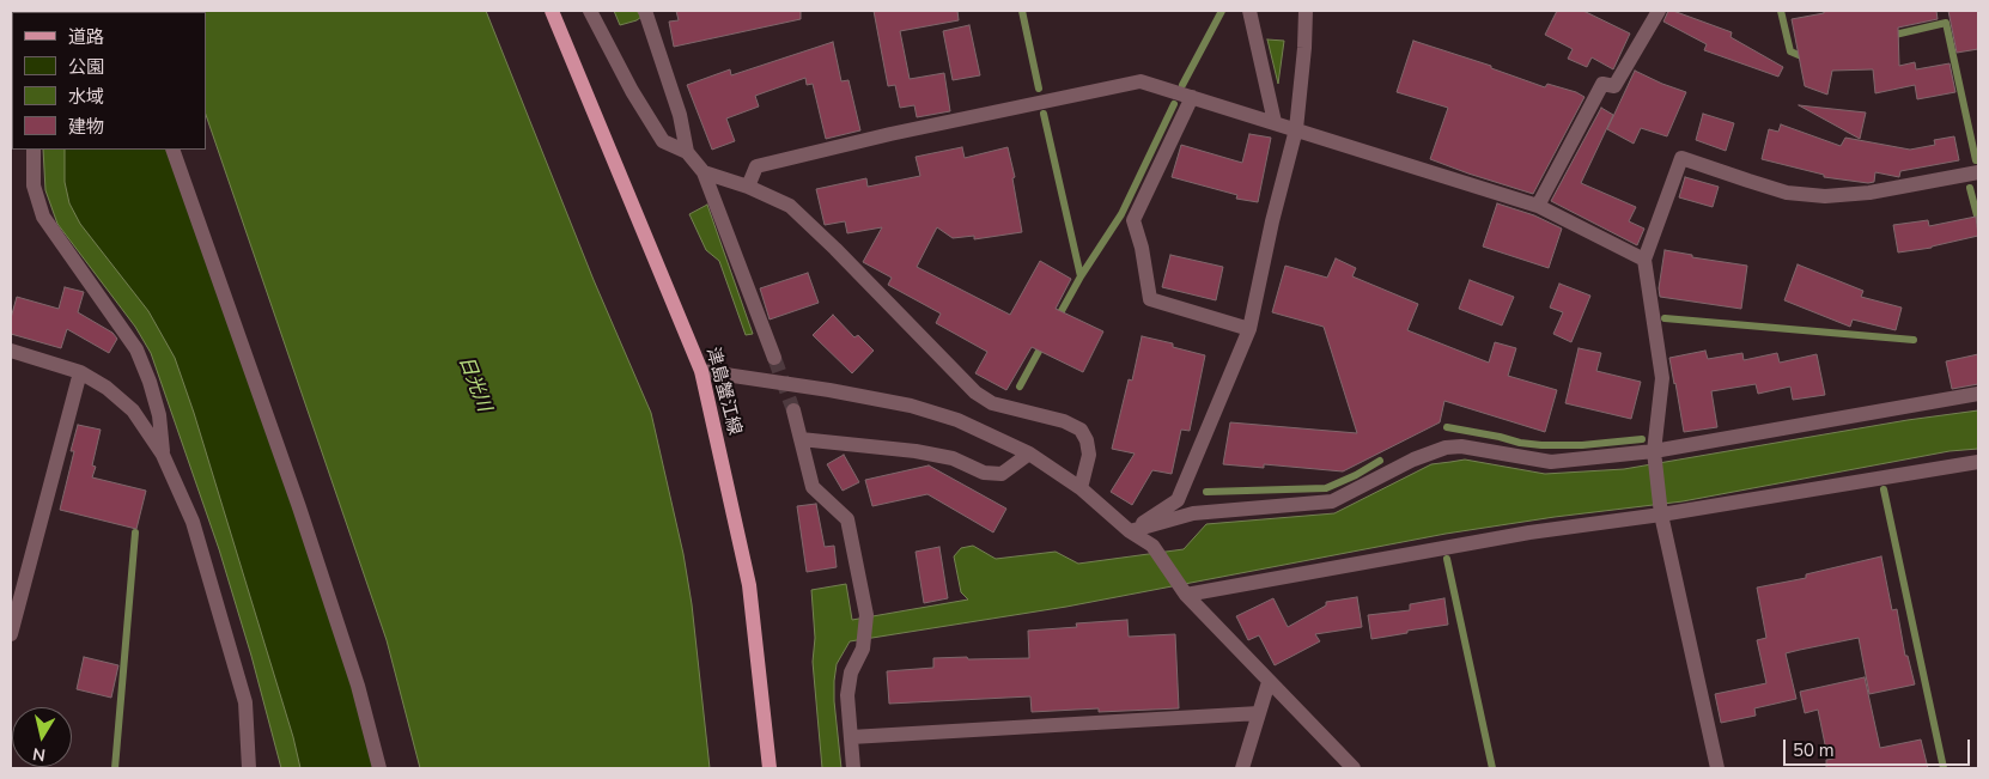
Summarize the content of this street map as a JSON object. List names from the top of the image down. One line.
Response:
{"streets":{"main road":["津島蟹江線"]},"water":["日光川"],"legend":["道路","公園","水域","建物"],"scale_bar":"50 m","north":"bottom"}
